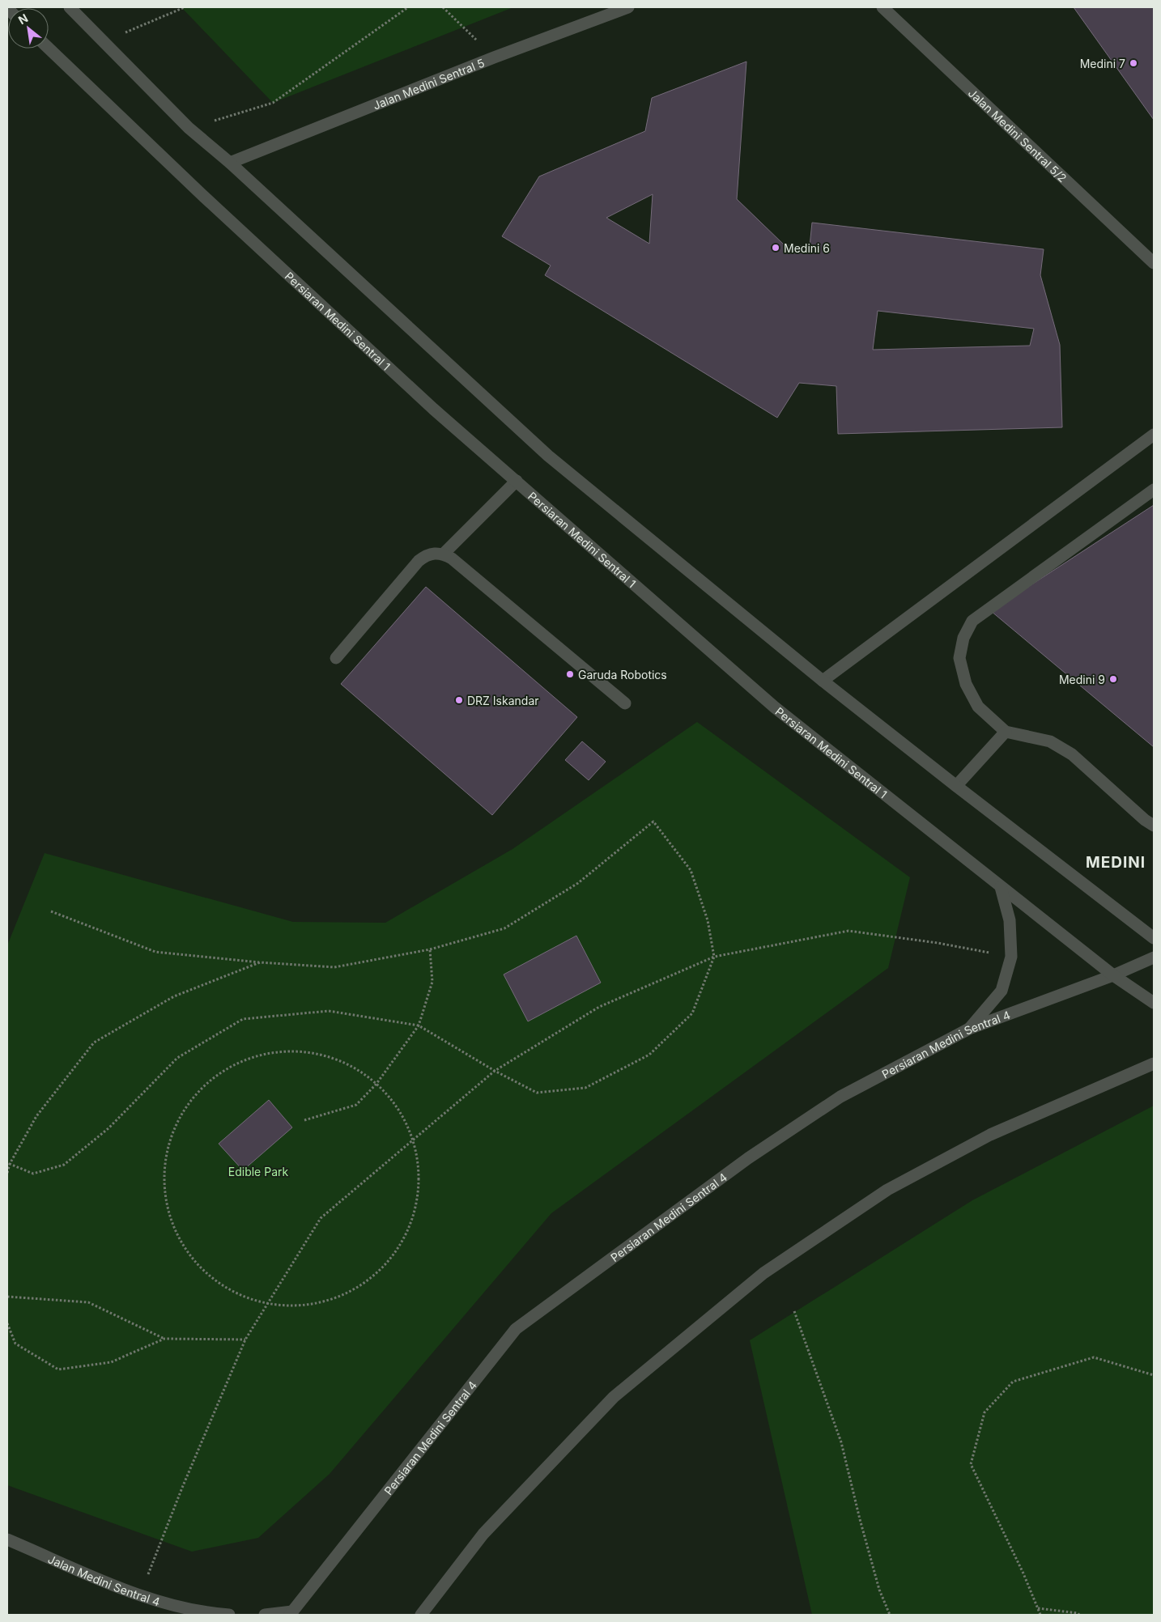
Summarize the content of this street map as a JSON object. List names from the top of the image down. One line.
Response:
{"streets":{"street":["Jalan Medini Sentral 5","Jalan Medini Sentral 5/2","Persiaran Medini Sentral 1","Persiaran Medini Sentral 4","Jalan Medini Sentral 4"]},"crossings":[["Persiaran Medini Sentral 1","Persiaran Medini Sentral 4"]],"districts":["MEDINI"],"parks":["Edible Park"],"places":["Medini 7","Medini 6","Garuda Robotics","Medini 9","DRZ Iskandar"],"north":"top left"}
